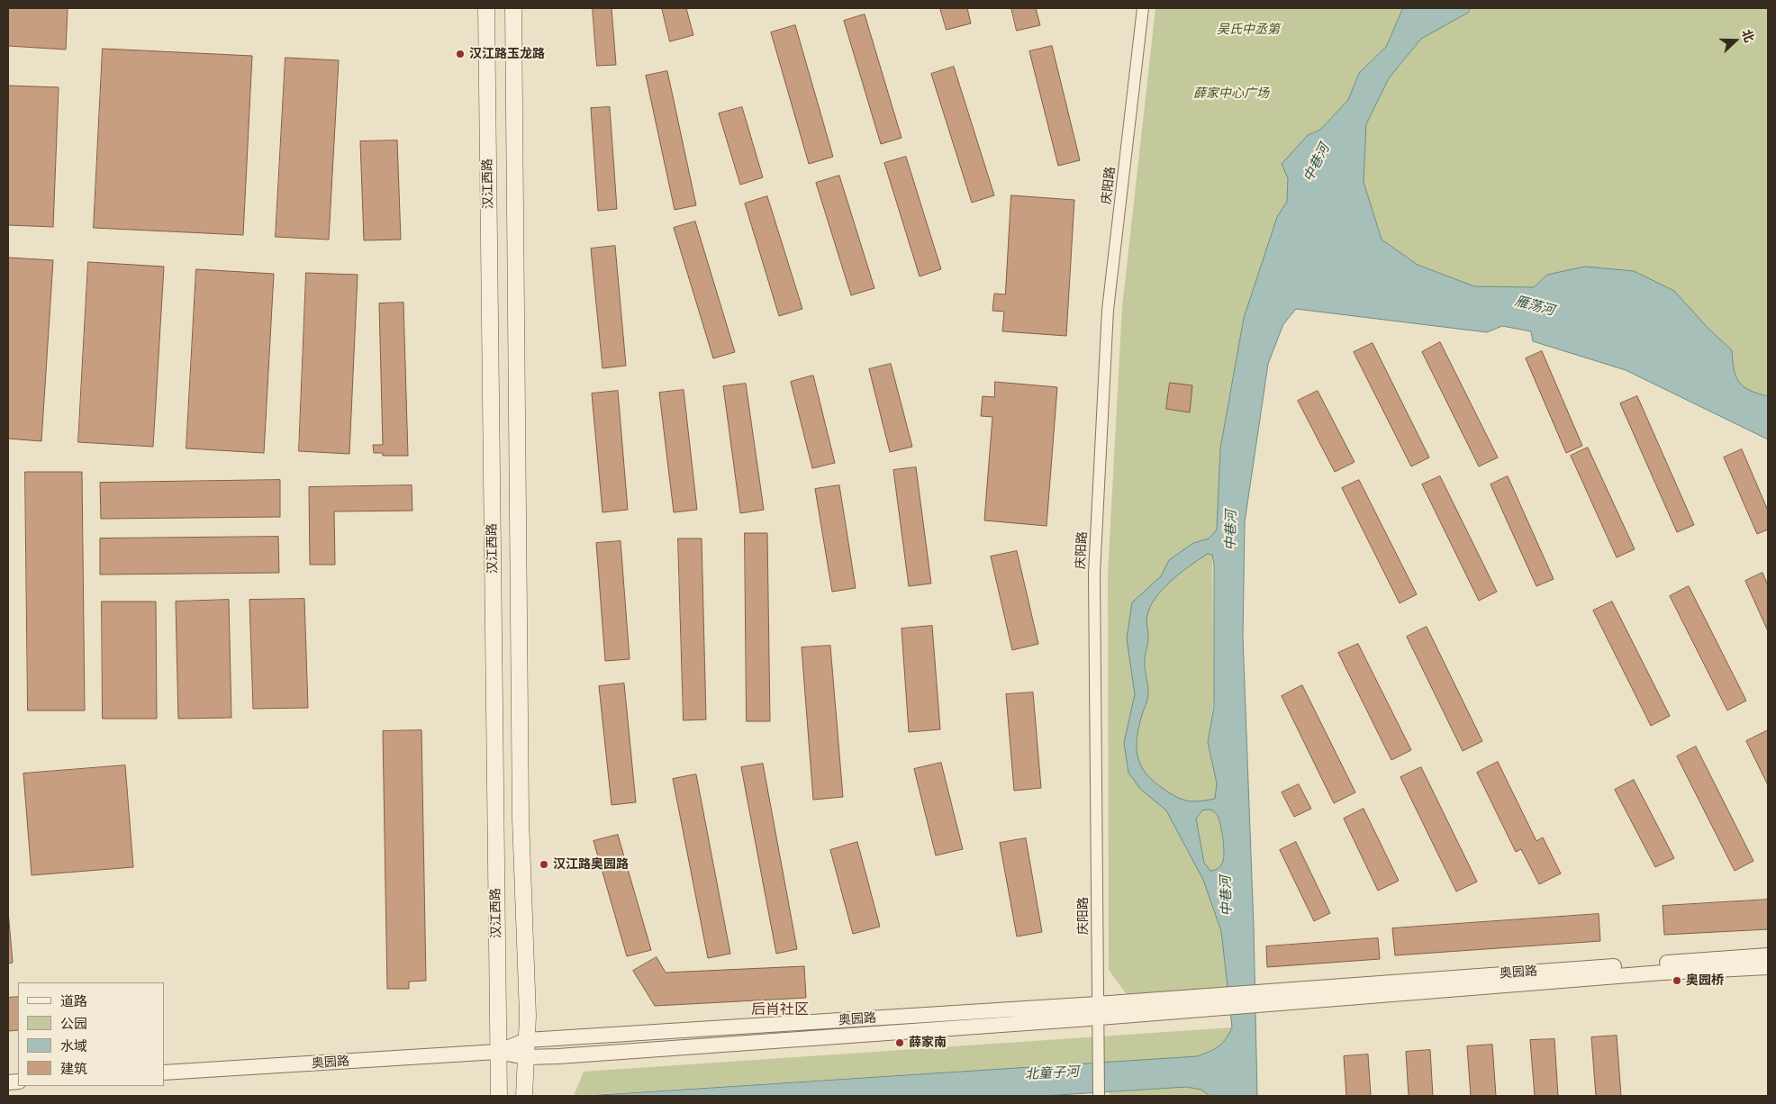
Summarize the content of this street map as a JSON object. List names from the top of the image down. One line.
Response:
{"streets":{"main road":["汉江西路"],"street":["庆阳路","奥园路"]},"crossings":[["汉江西路","奥园路"],["庆阳路","奥园路"]],"districts":["后肖社区"],"water":["中巷河","雁荡河","北童子河"],"parks":["吴氏中丞第","薛家中心广场"],"places":["汉江路玉龙路","汉江路奥园路","奥园桥","薛家南"],"legend":["道路","公园","水域","建筑"],"north":"right"}
